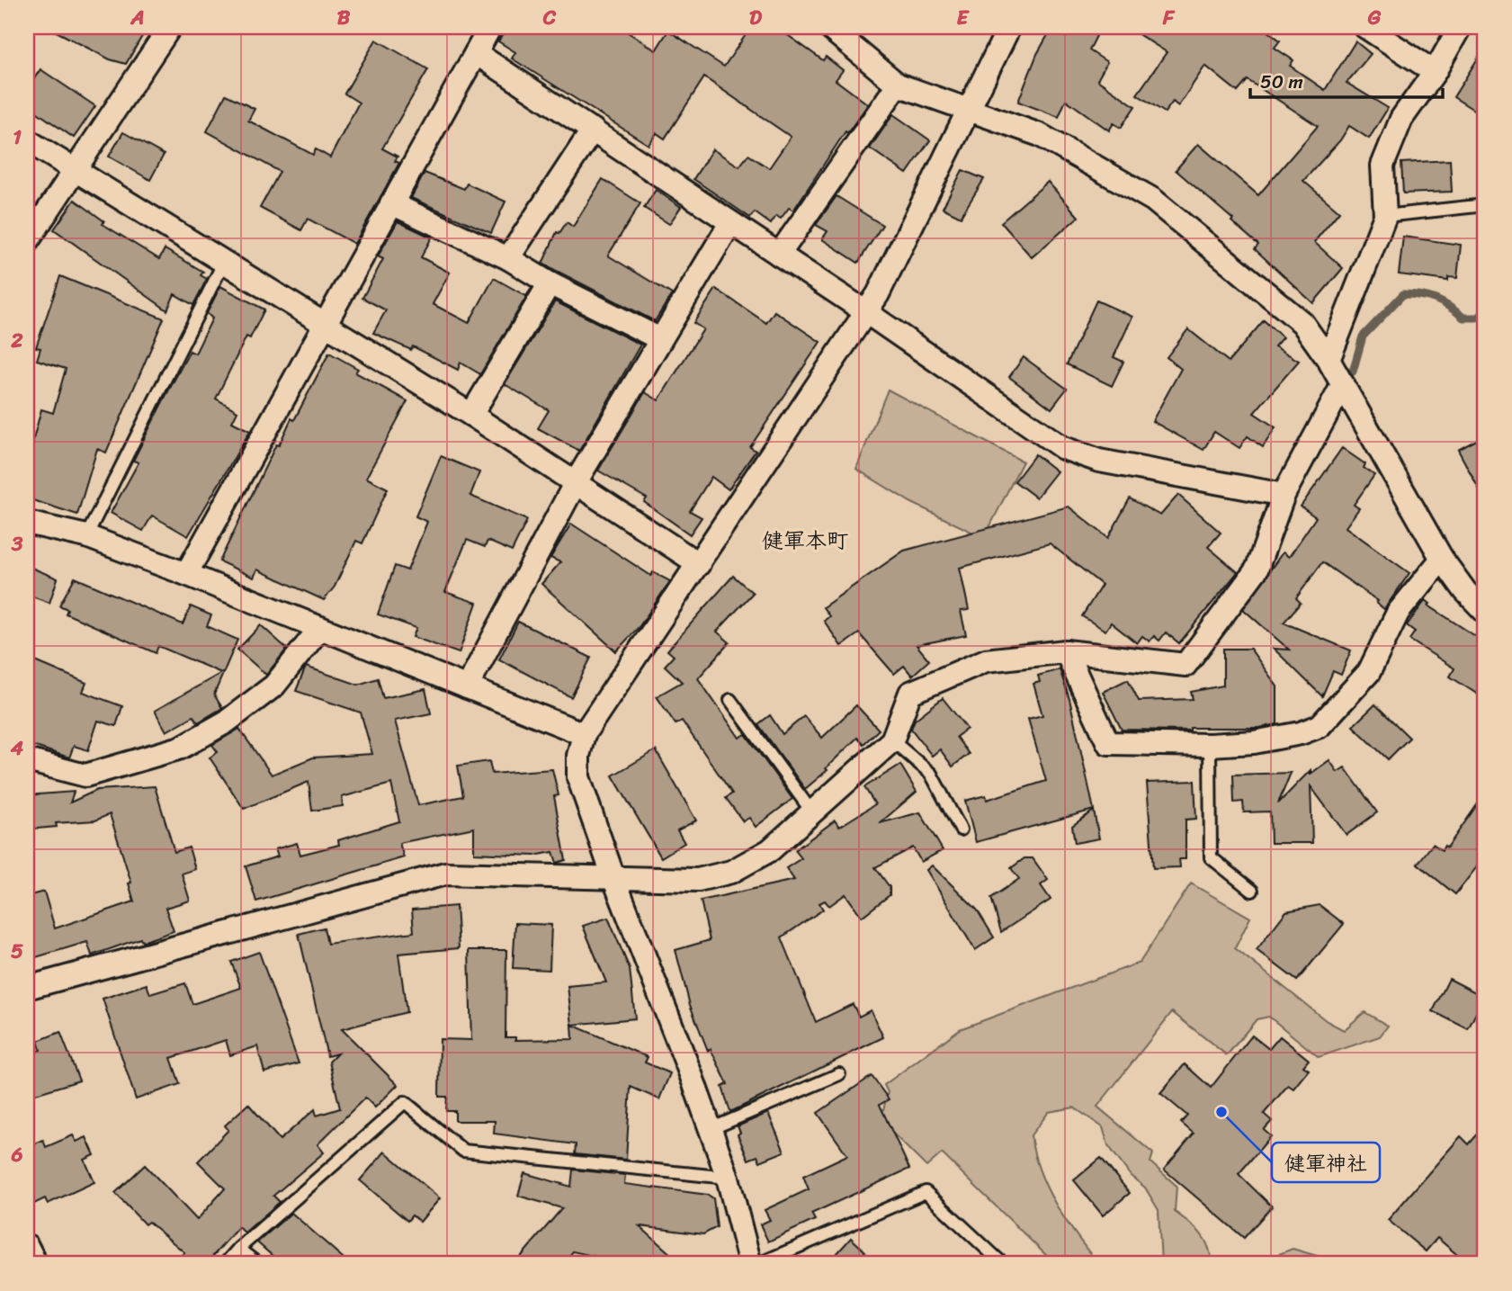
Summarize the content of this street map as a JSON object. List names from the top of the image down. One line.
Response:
{"districts":["健軍本町"],"places":["健軍神社"],"scale_bar":"50 m","grid":{"columns":["A","B","C","D","E","F","G"],"rows":["1","2","3","4","5","6"]}}
